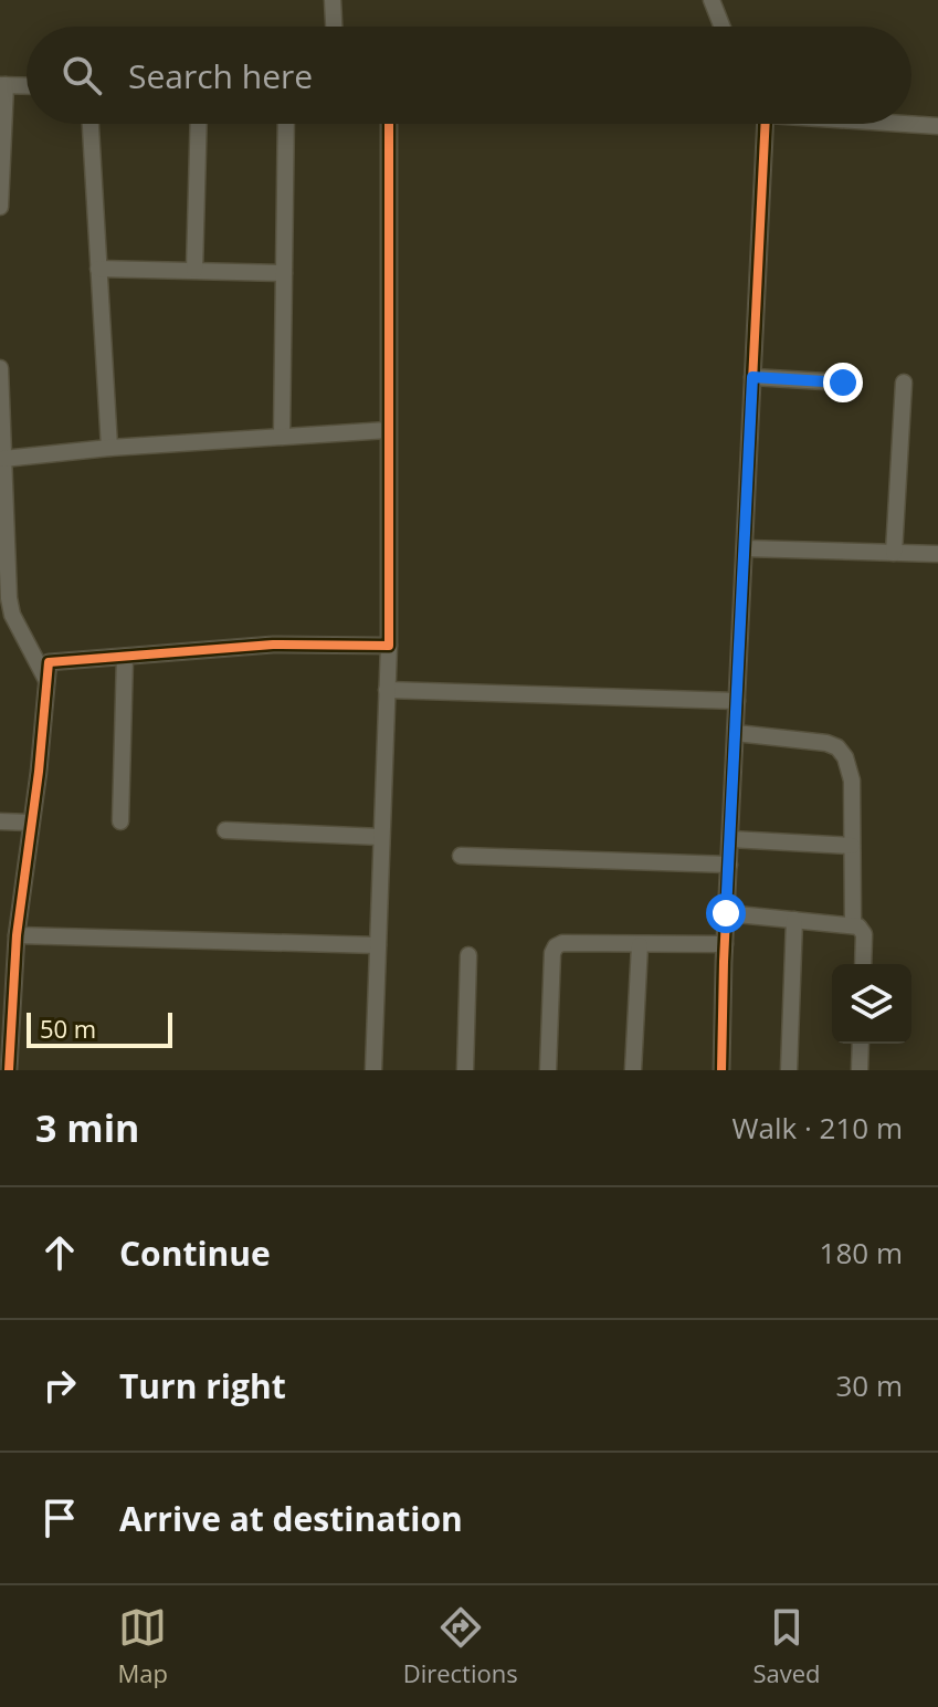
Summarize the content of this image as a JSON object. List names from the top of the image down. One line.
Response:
{"scale_bar":"50 m","page":{"search":"Search here","scale":"50 m","heading":["3 min","Walk · 210 m"],"list":[["Continue","180 m"],["Turn right","30 m"],"Arrive at destination"],"nav":["Map","Directions","Saved"]}}
